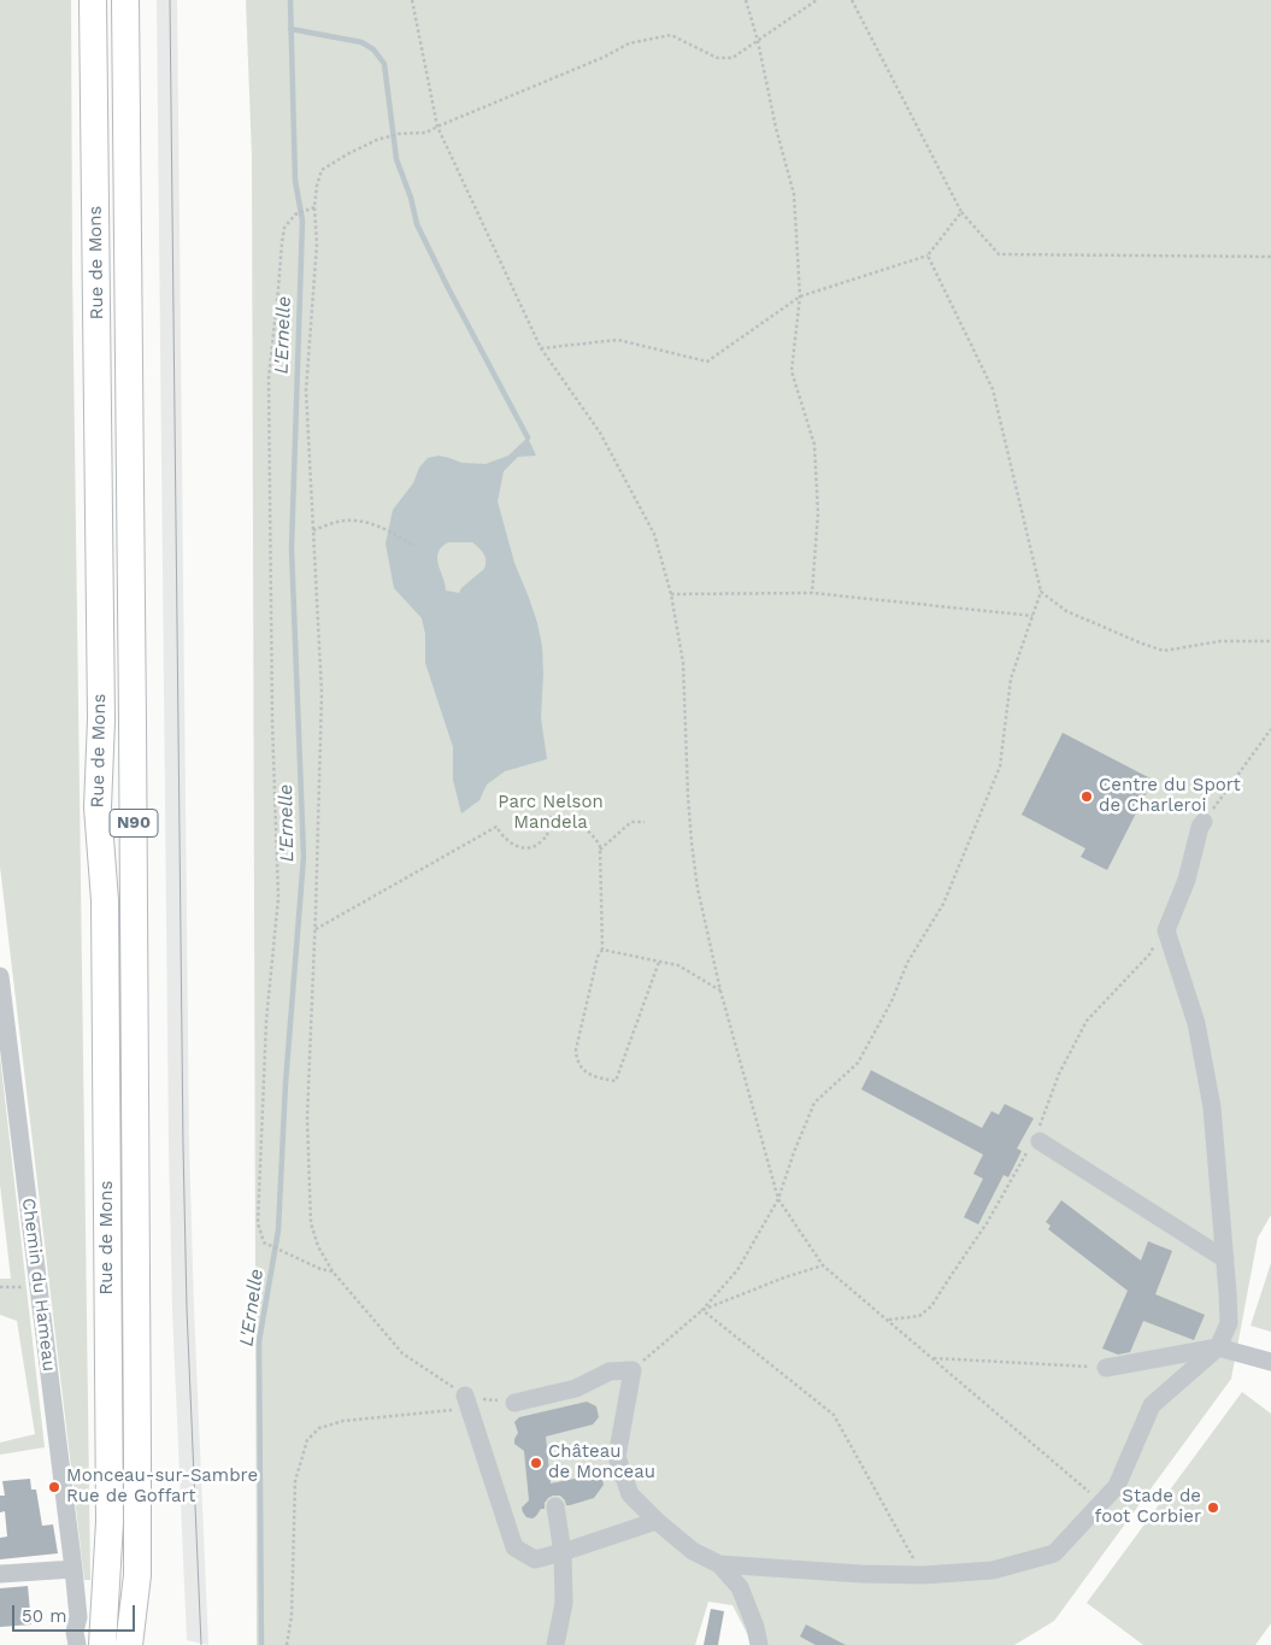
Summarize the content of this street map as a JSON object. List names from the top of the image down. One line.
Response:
{"streets":{"highway":["Rue de Mons","N90"],"street":["Chemin du Hameau"]},"water":["L'Ernelle"],"parks":["Parc Nelson Mandela"],"places":["Centre du Sport de Charleroi","Château de Monceau","Monceau-sur-Sambre Rue de Goffart","Stade de foot Corbier"],"scale_bar":"50 m"}
